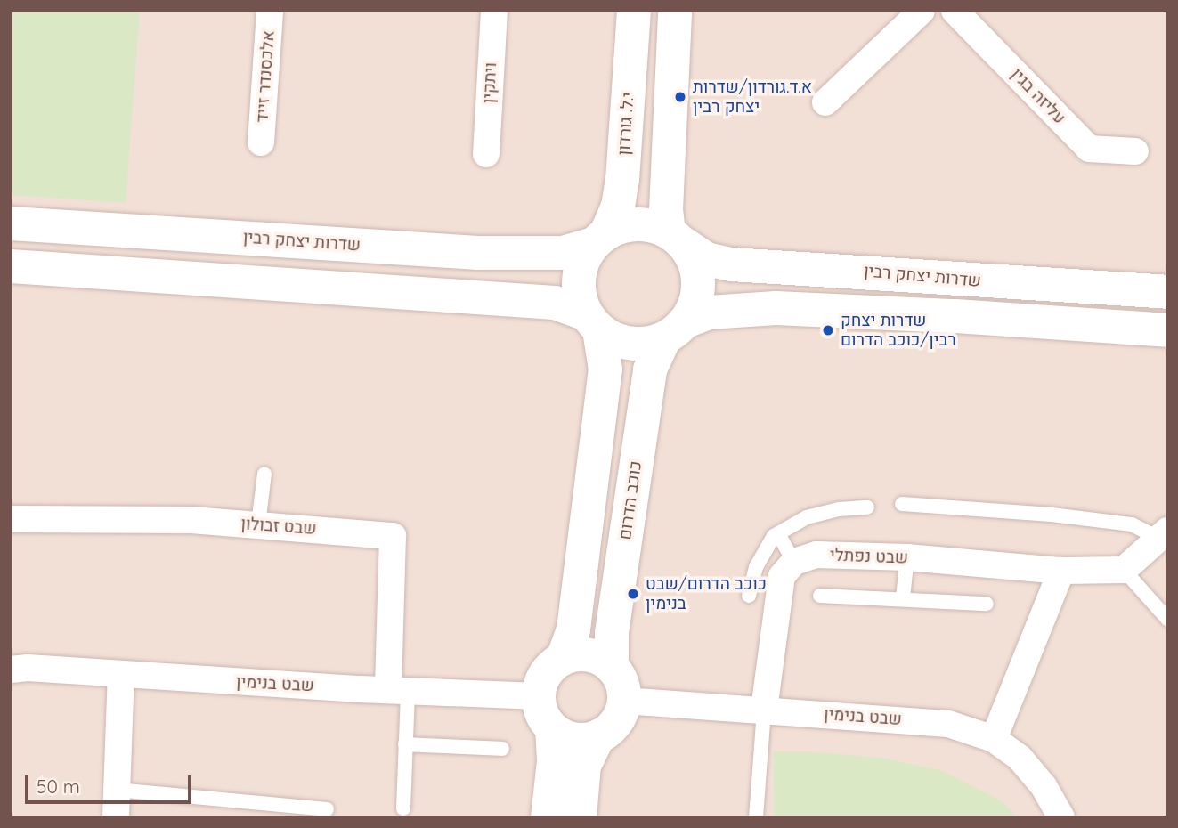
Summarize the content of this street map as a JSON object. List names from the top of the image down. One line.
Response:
{"streets":{"main road":["י.ל. גורדון","שדרות יצחק רבין","כוכב הדרום"],"street":["אלכסנדר זייד","ויתקין","עליזה בגין","שבט זבולון","שבט נפתלי","שבט בנימין"]},"crossings":[["י.ל. גורדון","שדרות יצחק רבין"],["י.ל. גורדון","כוכב הדרום"],["שדרות יצחק רבין","כוכב הדרום"],["כוכב הדרום","שבט בנימין"],["שבט זבולון","שבט בנימין"]],"places":["א.ד.גורדון/שדרות יצחק רבין","שדרות יצחק רבין/כוכב הדרום","כוכב הדרום/שבט בנימין"],"scale_bar":"50 m"}
